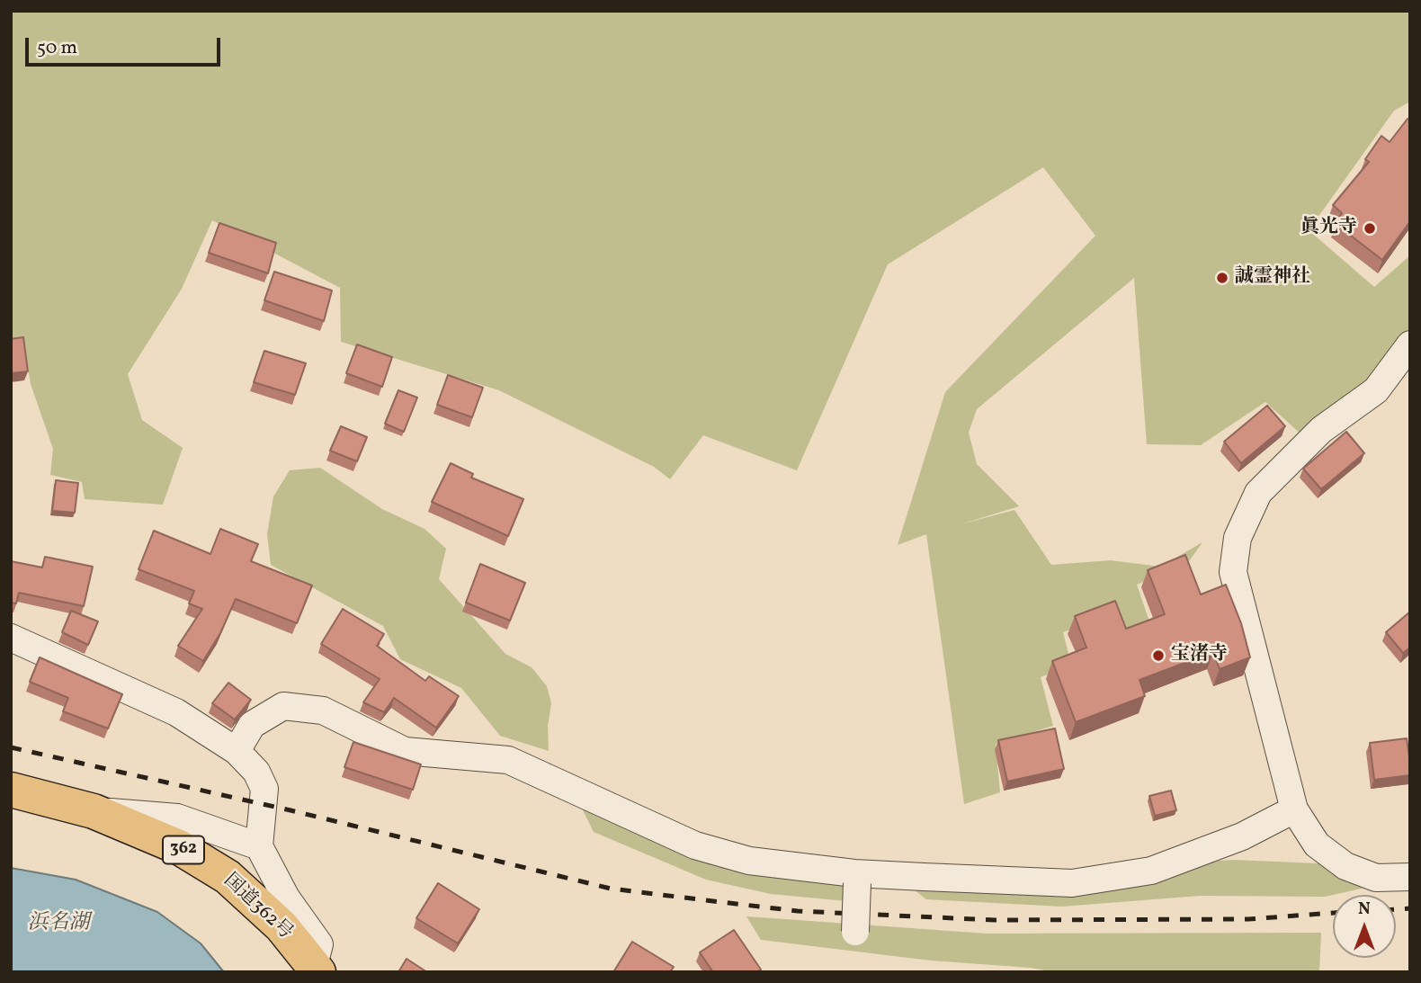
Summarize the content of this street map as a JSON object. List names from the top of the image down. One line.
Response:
{"streets":{"highway":["362","国道362号"]},"water":["浜名湖"],"places":["眞光寺","誠霊神社","宝渚寺"],"scale_bar":"50 m","north":"top"}
